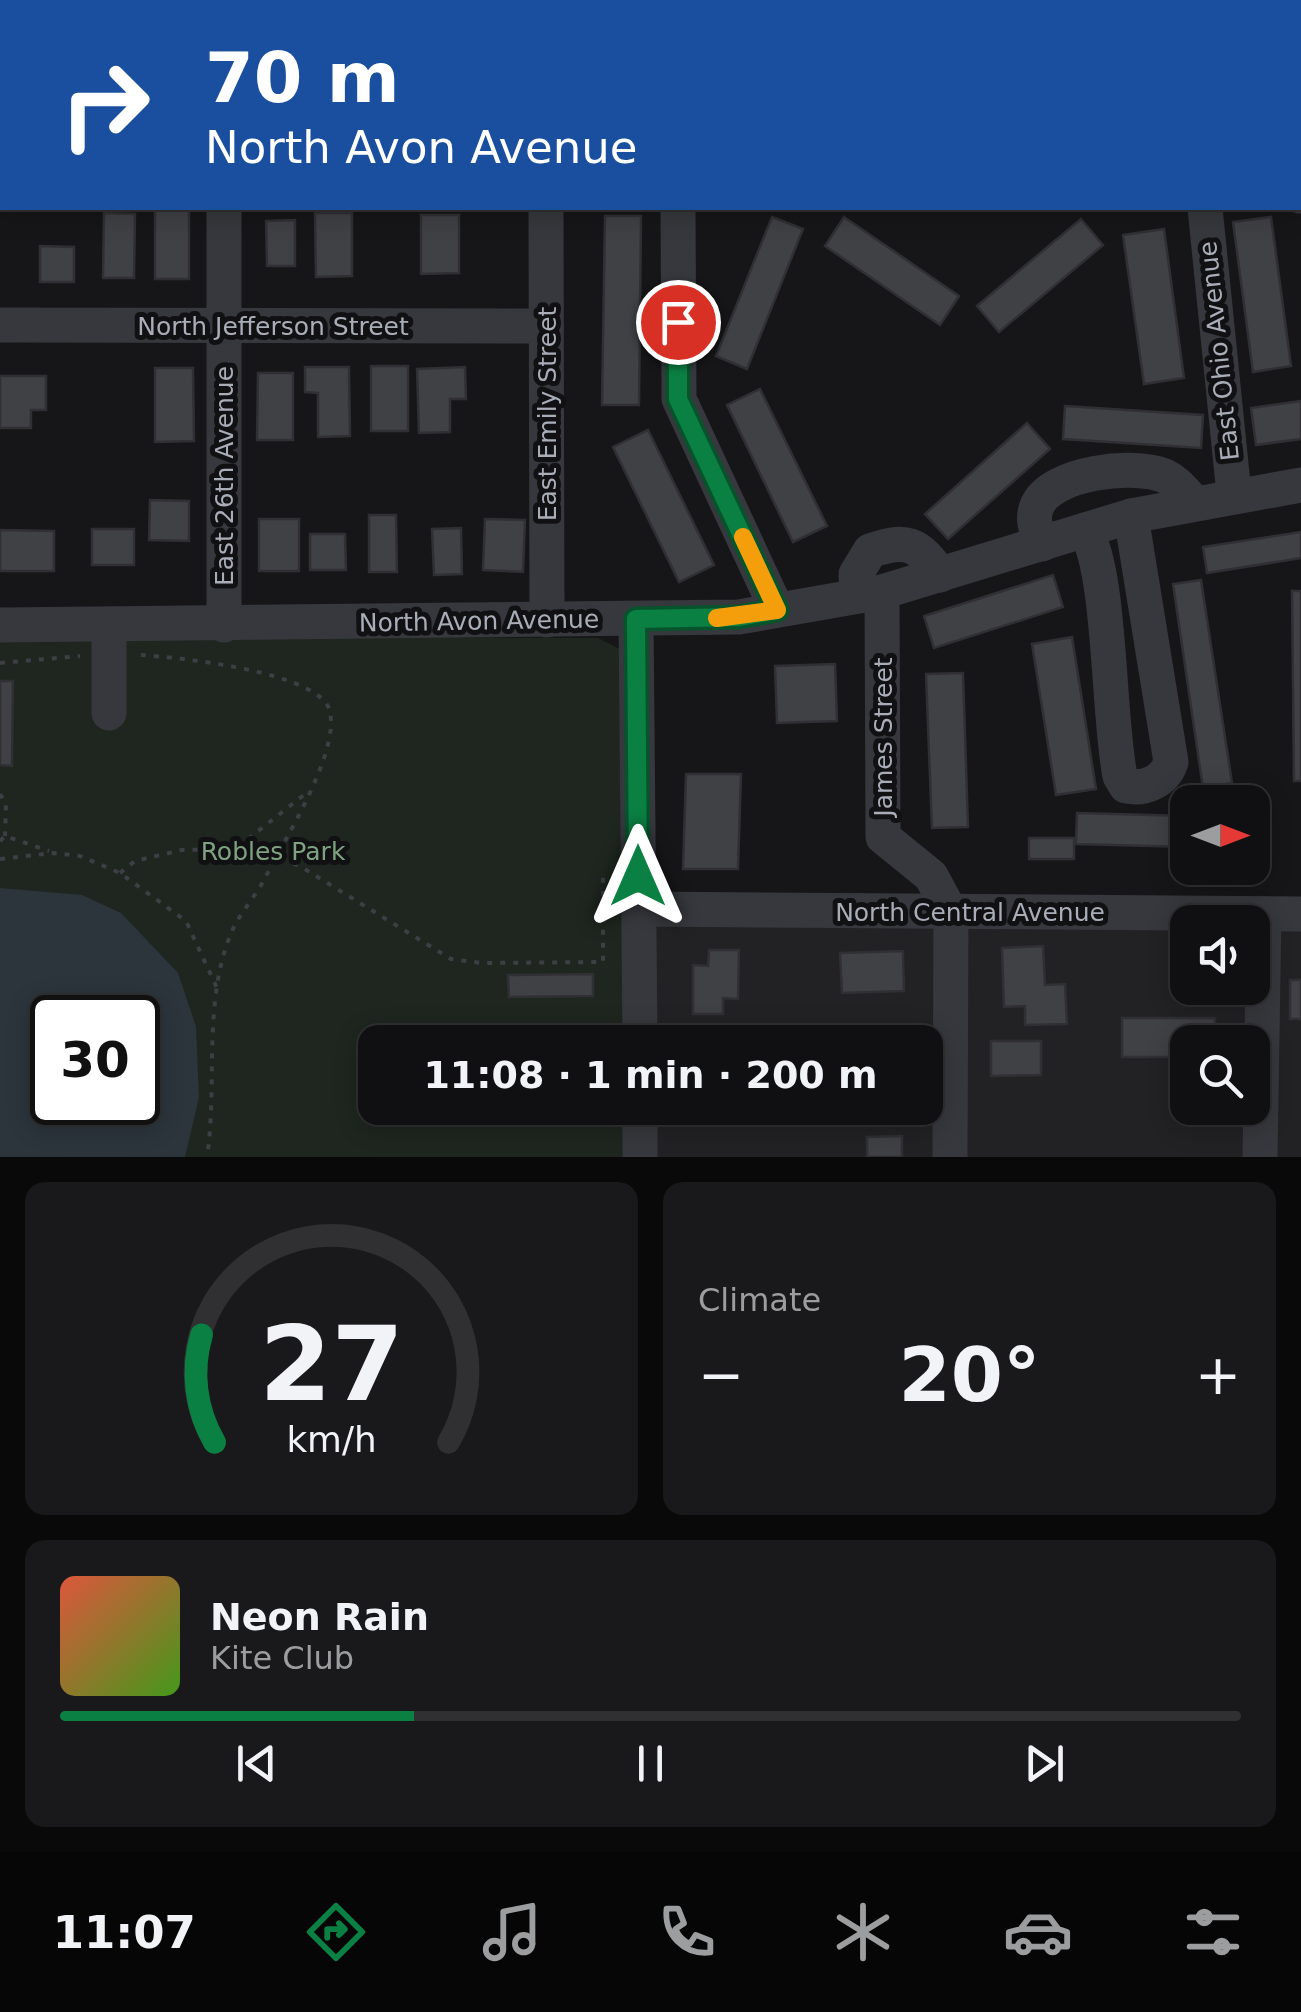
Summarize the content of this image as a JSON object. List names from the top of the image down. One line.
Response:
{"streets":{"street":["North Jefferson Street","East Ohio Avenue","East Emily Street","East 26th Avenue","North Avon Avenue","James Street","North Central Avenue"]},"crossings":[["North Jefferson Street","East Emily Street"],["North Jefferson Street","East 26th Avenue"],["East Ohio Avenue","North Avon Avenue"],["East Emily Street","North Avon Avenue"],["East 26th Avenue","North Avon Avenue"],["North Avon Avenue","James Street"],["James Street","North Central Avenue"]],"parks":["Robles Park"],"north":"right","page":{"turn":["70 m","North Avon Avenue"],"limit":"30","trip":"11:08 · 1 min · 200 m","tile":"Climate","heat":["−","20°","+"],"song":["Neon Rain","Kite Club"],"tabs":"11:07","gauge":["27","km/h"]}}
